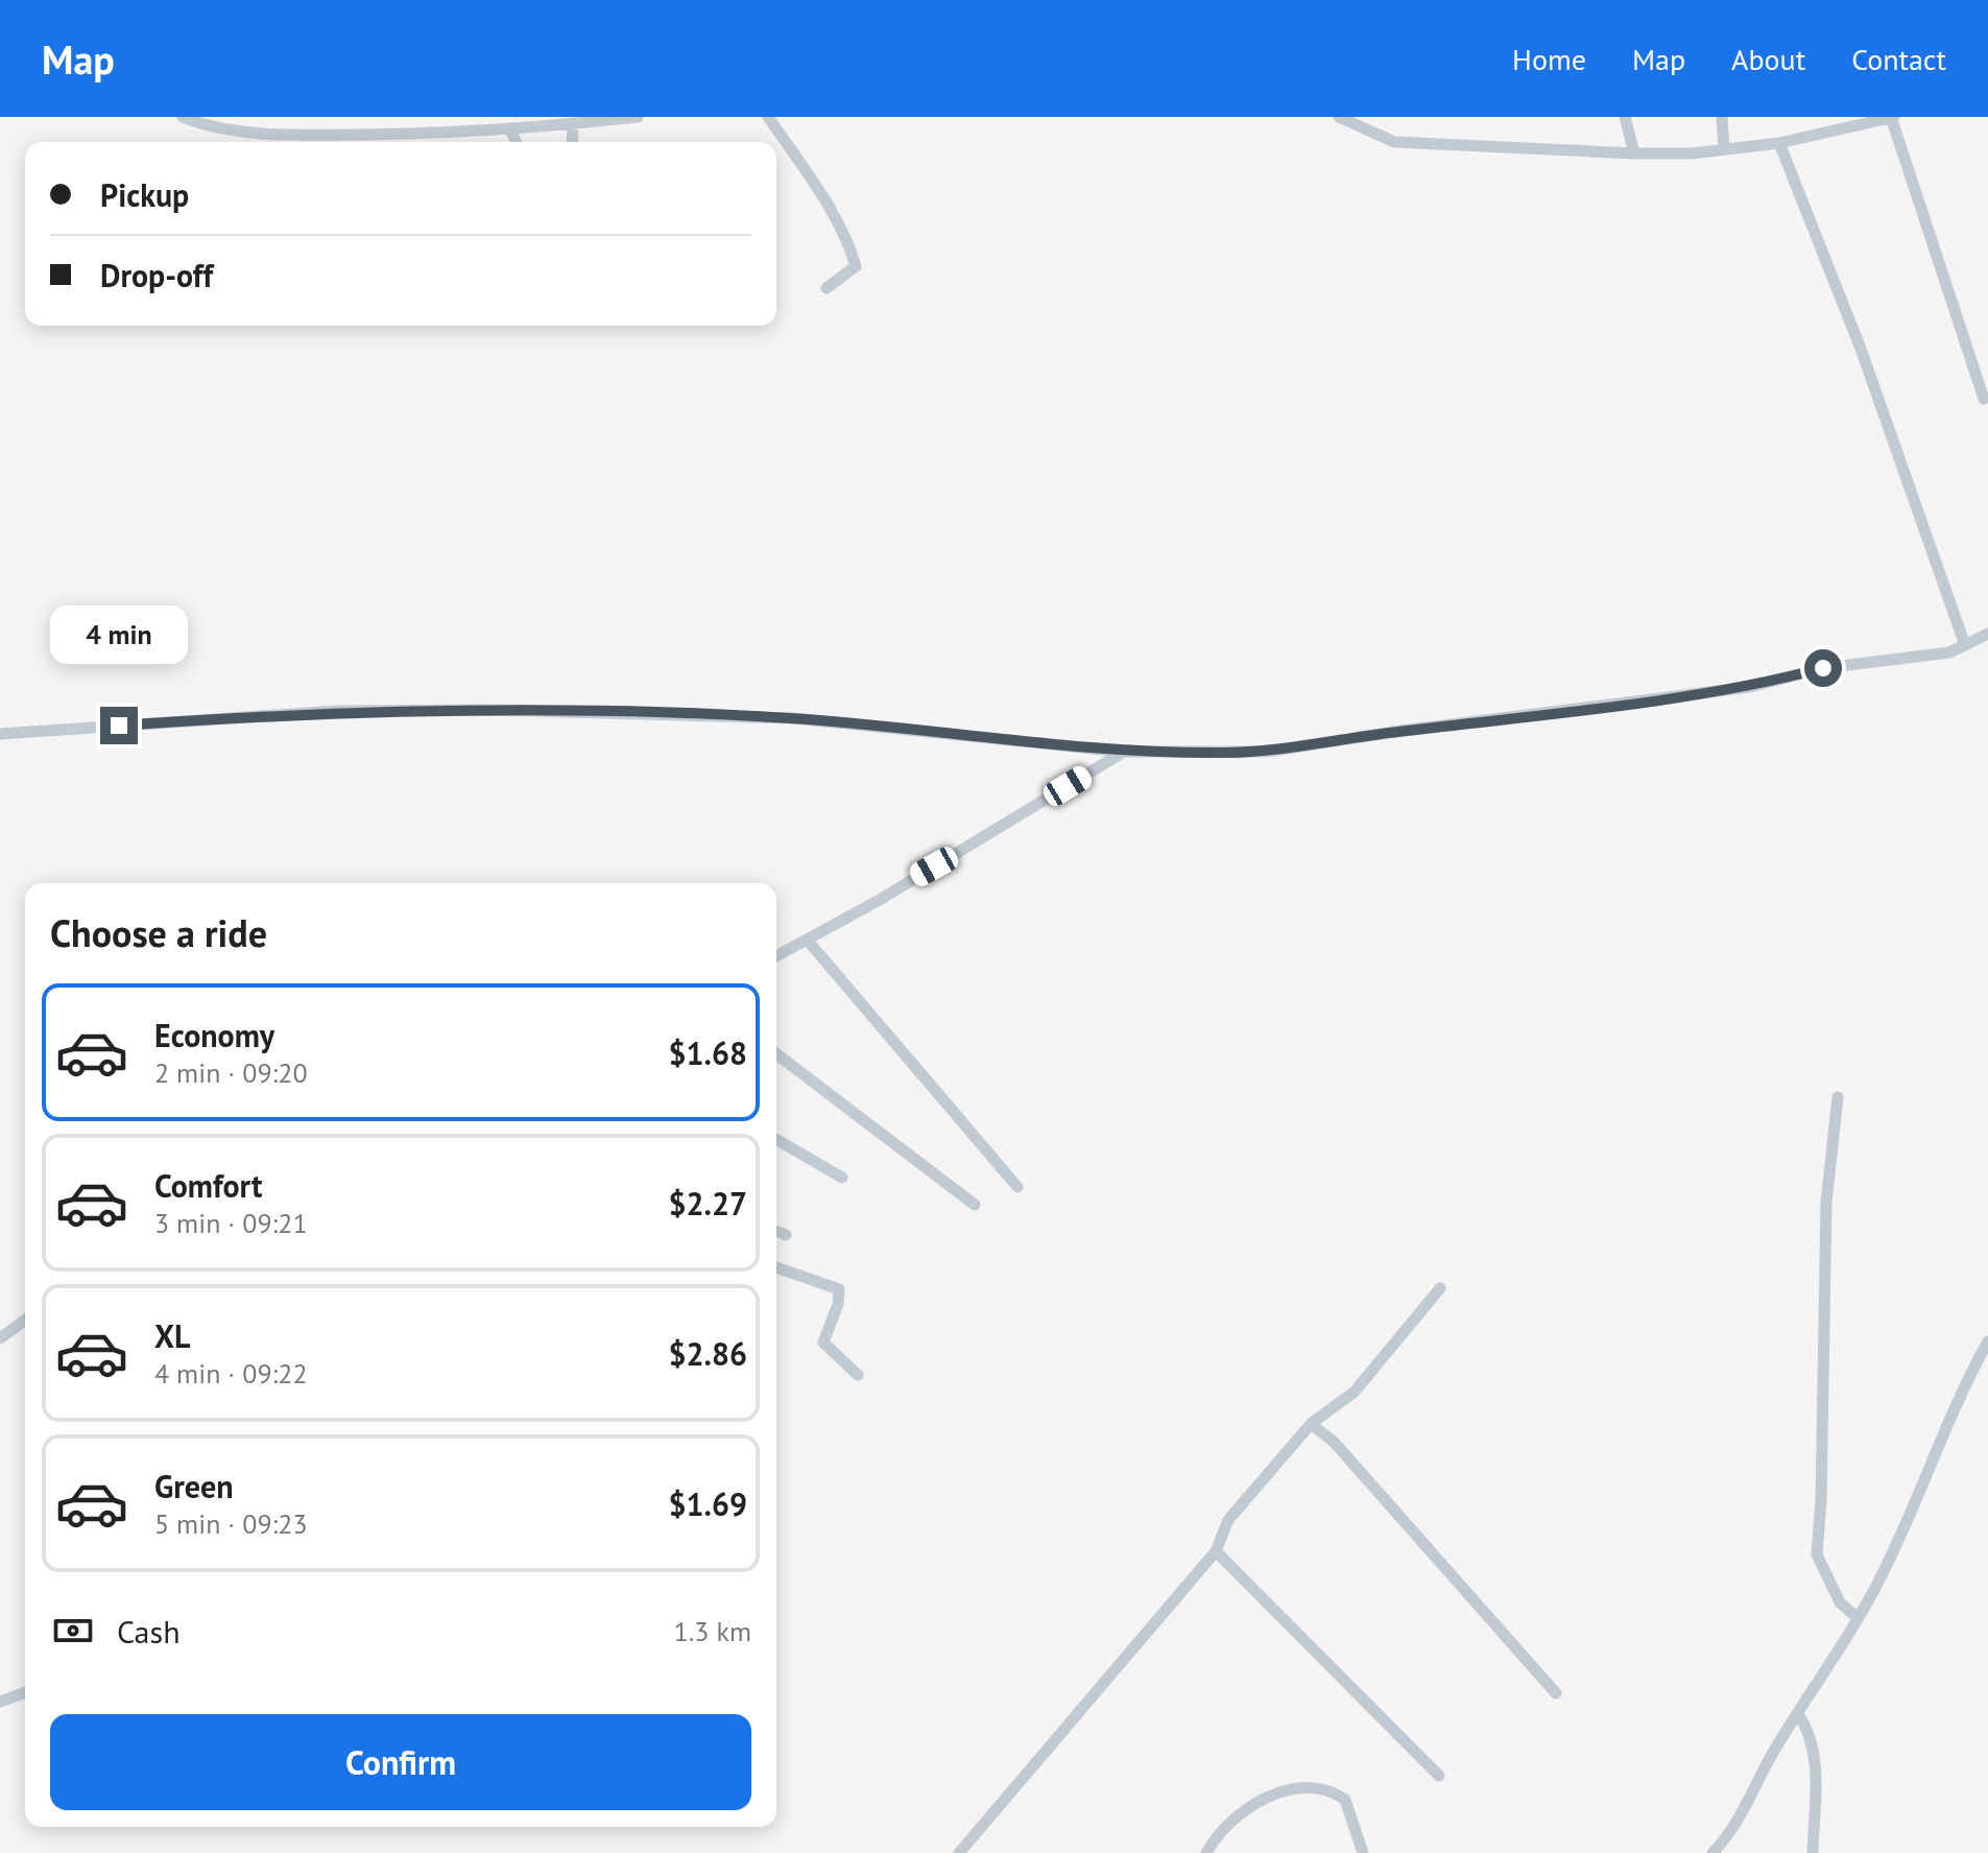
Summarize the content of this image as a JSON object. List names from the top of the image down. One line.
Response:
{"page":{"header":"Map","nav":["Home","Map","About","Contact"],"banner":["Pickup","Drop-off"],"bubble":"4 min","heading":"Choose a ride","list":[{"name":"Economy","note":"2 min · 09:20","value":"$1.68"},{"name":"Comfort","note":"3 min · 09:21","value":"$2.27"},{"name":"XL","note":"4 min · 09:22","value":"$2.86"},{"name":"Green","note":"5 min · 09:23","value":"$1.69"}],"pay":["Cash","1.3 km"],"buttons":"Confirm"}}
